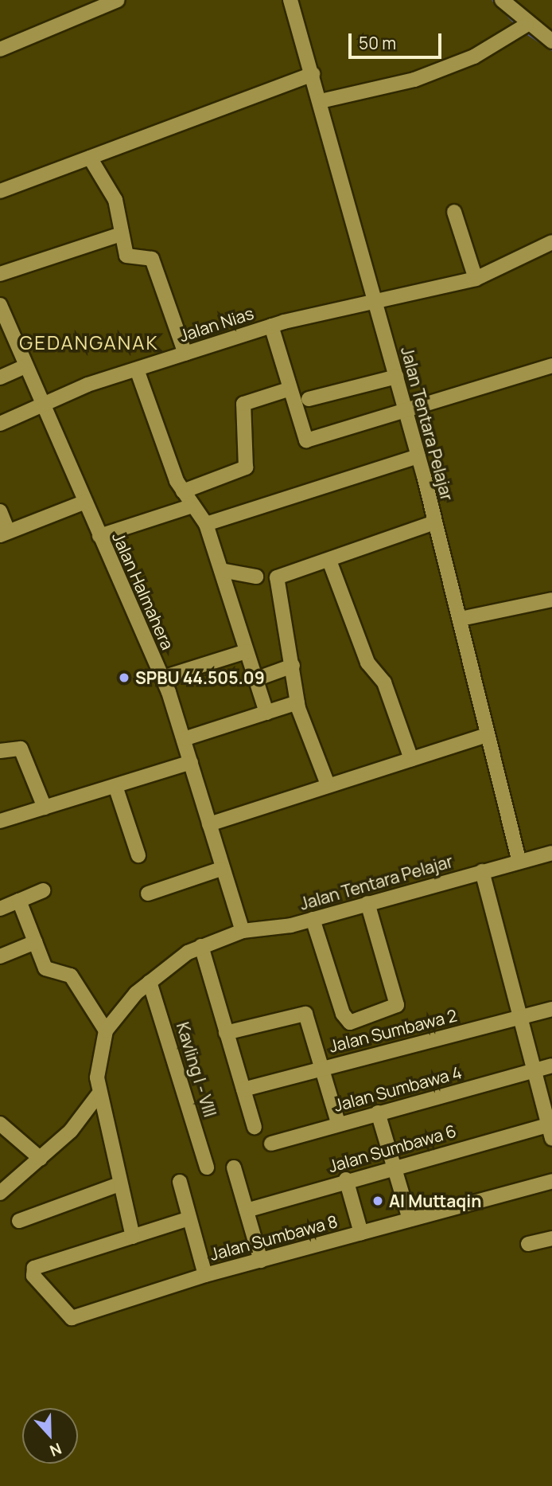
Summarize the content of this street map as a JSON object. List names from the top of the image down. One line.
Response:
{"streets":{"street":["Jalan Nias","Jalan Tentara Pelajar","Jalan Halmahera","Jalan Sumbawa 2","Kavling I - VIII","Jalan Sumbawa 4","Jalan Sumbawa 6","Jalan Sumbawa 8"]},"crossings":[["Jalan Nias","Jalan Tentara Pelajar"],["Jalan Nias","Jalan Halmahera"],["Jalan Tentara Pelajar","Jalan Halmahera"],["Jalan Tentara Pelajar","Kavling I - VIII"]],"districts":["GEDANGANAK"],"places":["SPBU 44.505.09","Al Muttaqin"],"scale_bar":"50 m","north":"bottom"}
